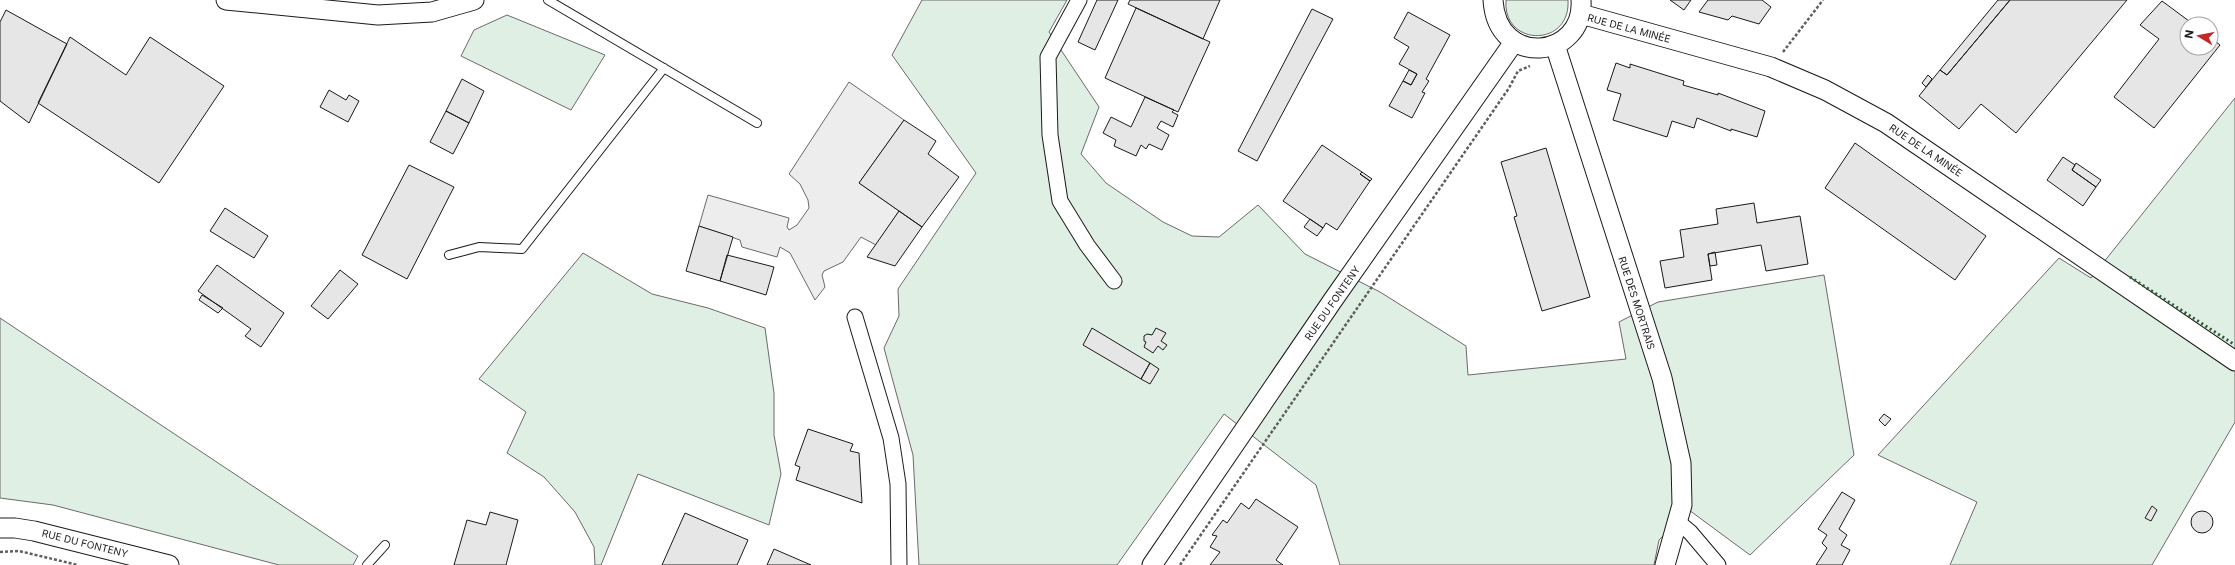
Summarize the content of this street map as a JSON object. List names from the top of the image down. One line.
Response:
{"streets":{"street":["RUE DE LA MINÉE","RUE DU FONTENY","RUE DES MORTRAIS"]},"north":"left"}
